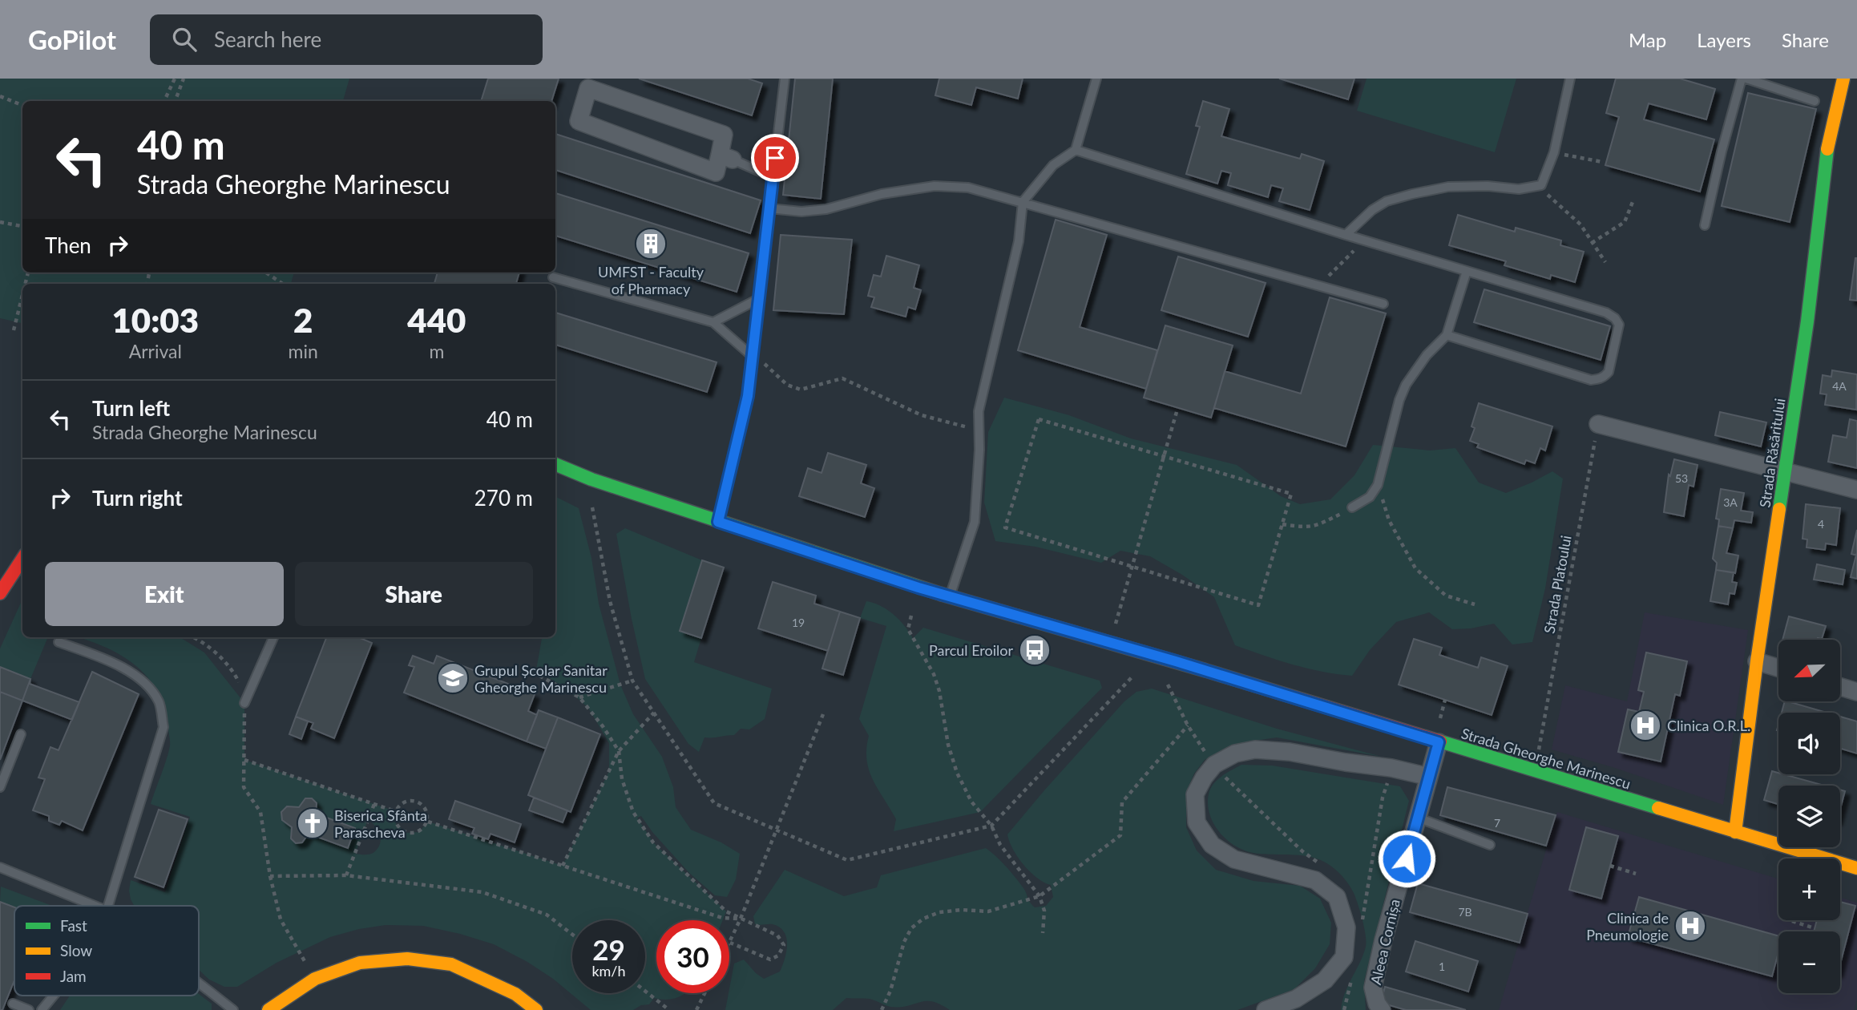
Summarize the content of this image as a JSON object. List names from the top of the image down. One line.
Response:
{"streets":{"main road":["Strada Răsăritului","Strada Gheorghe Marinescu"],"street":["Aleea Cornișa"],"path":["Strada Platoului"]},"crossings":[["Strada Răsăritului","Strada Gheorghe Marinescu"],["Strada Gheorghe Marinescu","Aleea Cornișa"]],"places":{"building":["UMFST - Faculty of Pharmacy"],"bus stop":["Parcul Eroilor"],"school or university":["Grupul Școlar Sanitar Gheorghe Marinescu"],"hospital":["Clinica O.R.L.","Clinica de Pneumologie"],"church":["Biserica Sfânta Parascheva"]},"house_numbers":["4A","53","3A","4","19","7","7B","1"],"legend":["Fast","Slow","Jam"],"north":"bottom left","page":{"header":"GoPilot","search":"Search here","nav":["Map","Layers","Share"],"turn":["40 m","Strada Gheorghe Marinescu"],"then":"Then","eta":["10:03","Arrival","2","min","440","m"],"list":[{"name":"Turn left","note":"Strada Gheorghe Marinescu","value":"40 m"},{"name":"Turn right","value":"270 m"}],"buttons":["Exit","Share"],"map_buttons":["+","−"],"speed":"29 km/h","limit":"30"}}
